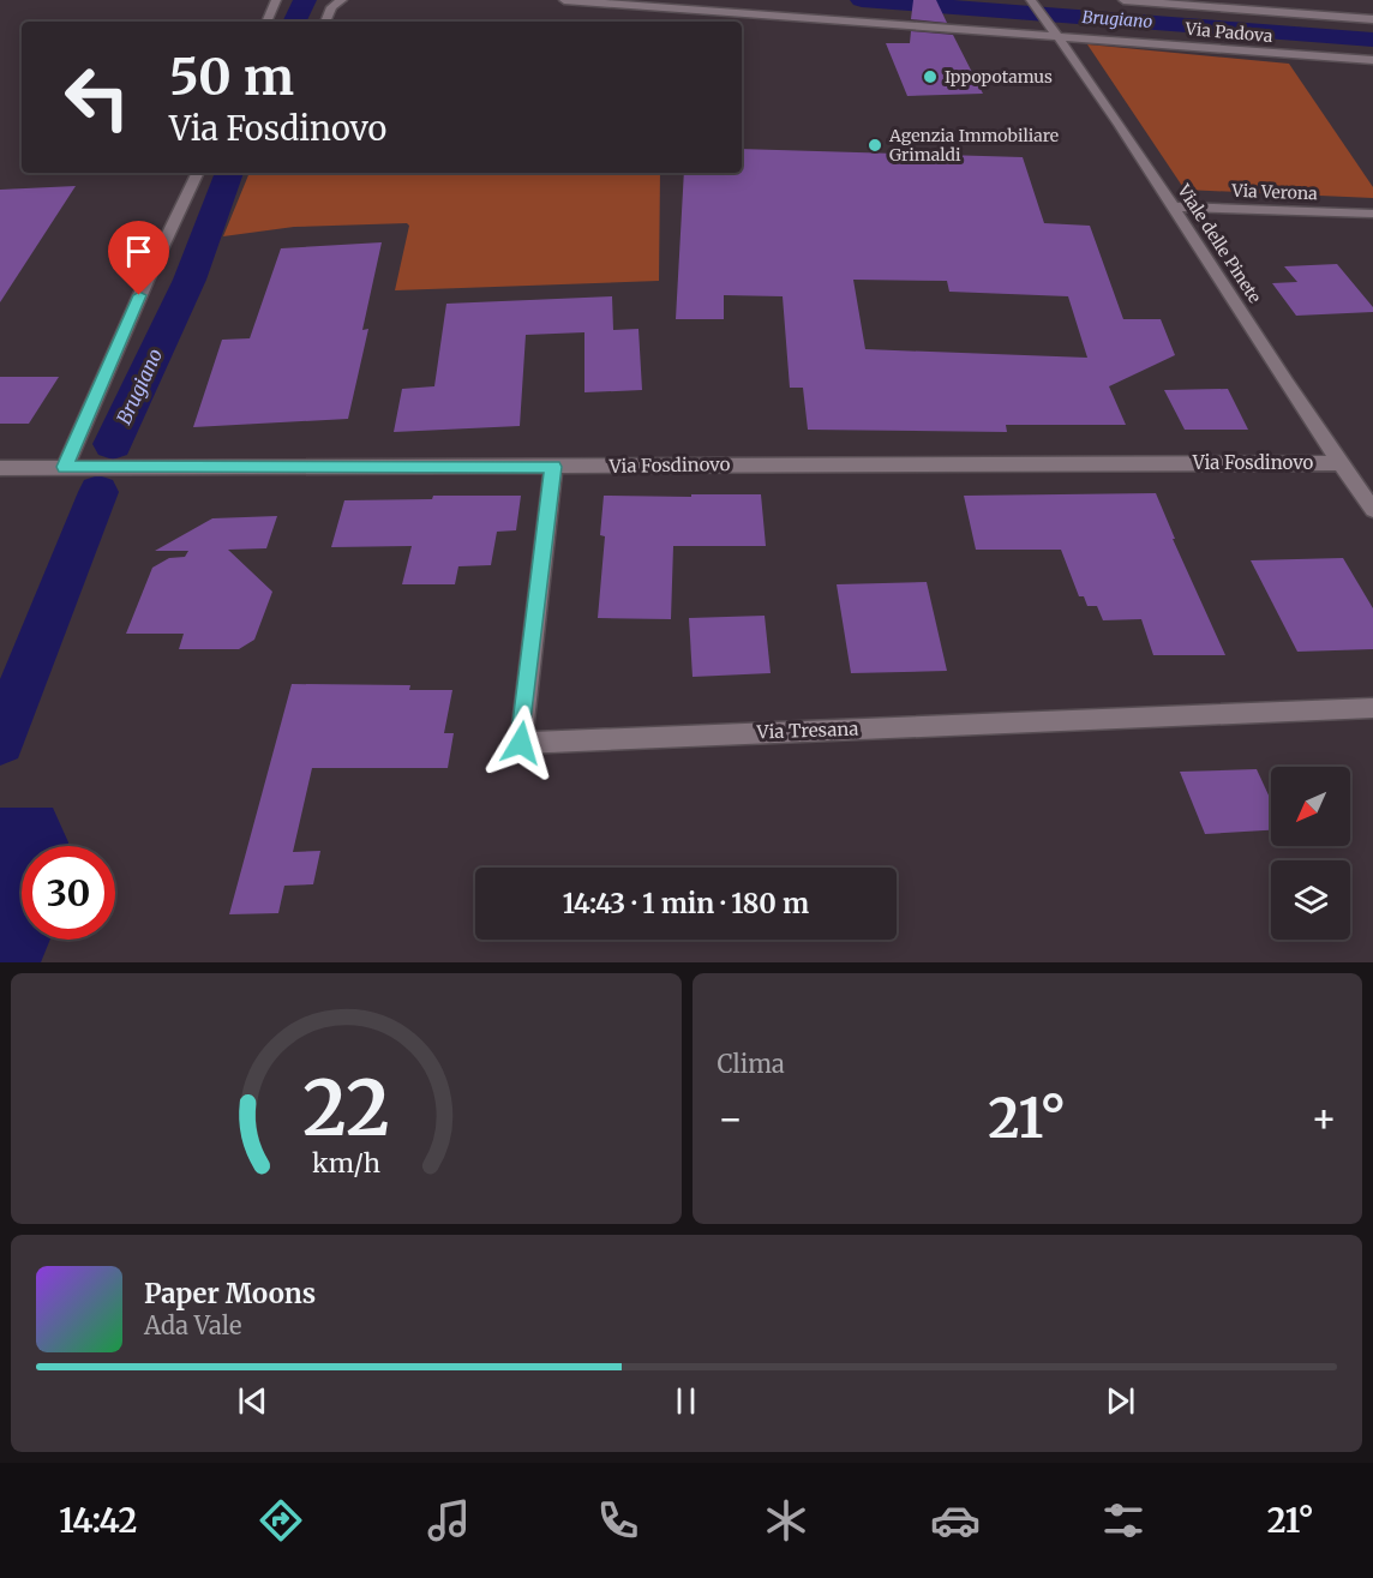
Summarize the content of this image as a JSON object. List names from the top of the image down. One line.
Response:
{"streets":{"street":["Via Padova","Via Verona","Viale delle Pinete","Via Fosdinovo","Via Tresana"]},"crossings":[["Via Padova","Viale delle Pinete"],["Via Verona","Viale delle Pinete"],["Viale delle Pinete","Via Fosdinovo"],["Via Fosdinovo","Via Tresana"]],"water":["Brugiano"],"places":["Ippopotamus","Agenzia Immobiliare Grimaldi"],"north":"bottom left","page":{"turn":["50 m","Via Fosdinovo"],"limit":"30","trip":"14:43 · 1 min · 180 m","tile":"Clima","heat":["−","21°","+"],"song":["Paper Moons","Ada Vale"],"tabs":["14:42","21°"],"gauge":["22","km/h"]}}
